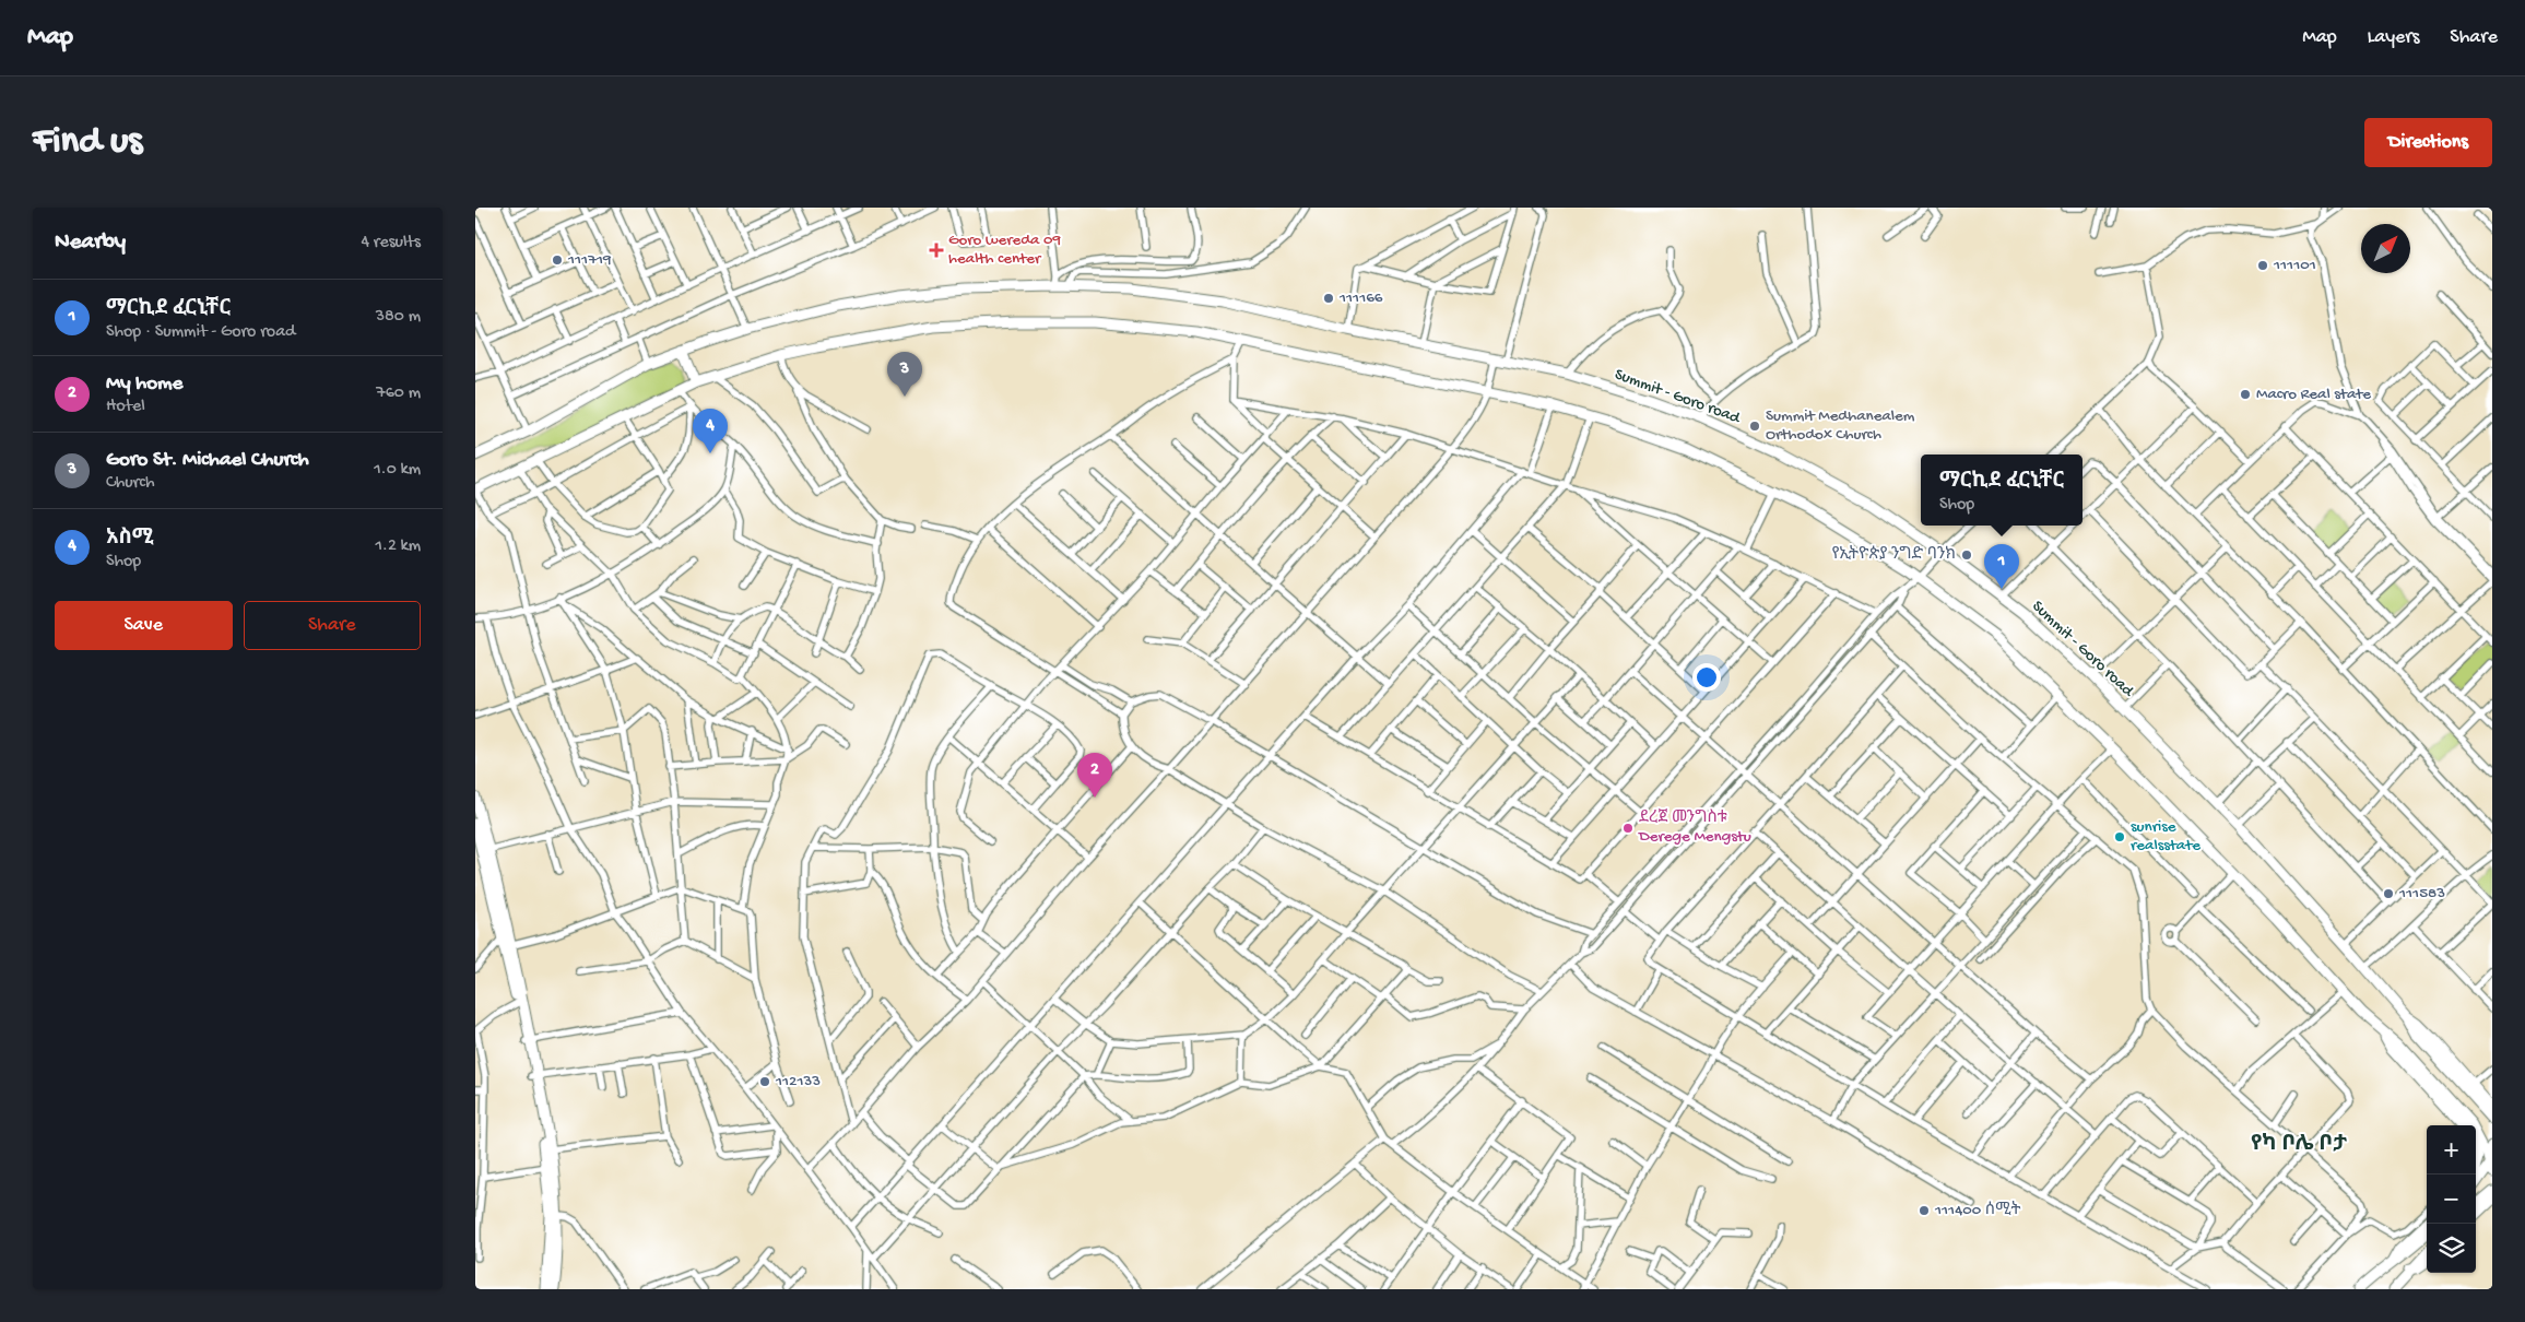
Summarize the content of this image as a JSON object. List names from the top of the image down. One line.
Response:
{"streets":{"main road":["Summit - Goro road"]},"districts":["የካ ቦሌ ቦታ"],"places":{"health":["Goro wereda 09 health center"],"other":["111719","111101","111166","Macro Real state","Summit Medhanealem Orthodox Church","የኢትዮጵያ ንግድ ባንክ","ደረጀ መንግስቱ Derege Mengstu","sunrise realsstate","111583","112133","111400 ሰሚት"]},"north":"top right","page":{"header":"Map","nav":["Map","Layers","Share"],"buttons":["Directions",["Save","Share"]],"title":"Find us","heading":["Nearby","4 results"],"list":[{"mark":"1","name":"ማርኪደ ፈርኒቸር","note":"Shop · Summit - Goro road","value":"380 m"},{"mark":"2","name":"My home","note":"Hotel","value":"760 m"},{"mark":"3","name":"Goro St. Michael Church","note":"Church","value":"1.0 km"},{"mark":"4","name":"አስሚ","note":"Shop","value":"1.2 km"}],"pins":["3","4","1","2"],"popup":["ማርኪደ ፈርኒቸር","Shop"],"map_buttons":["+","−"]}}
